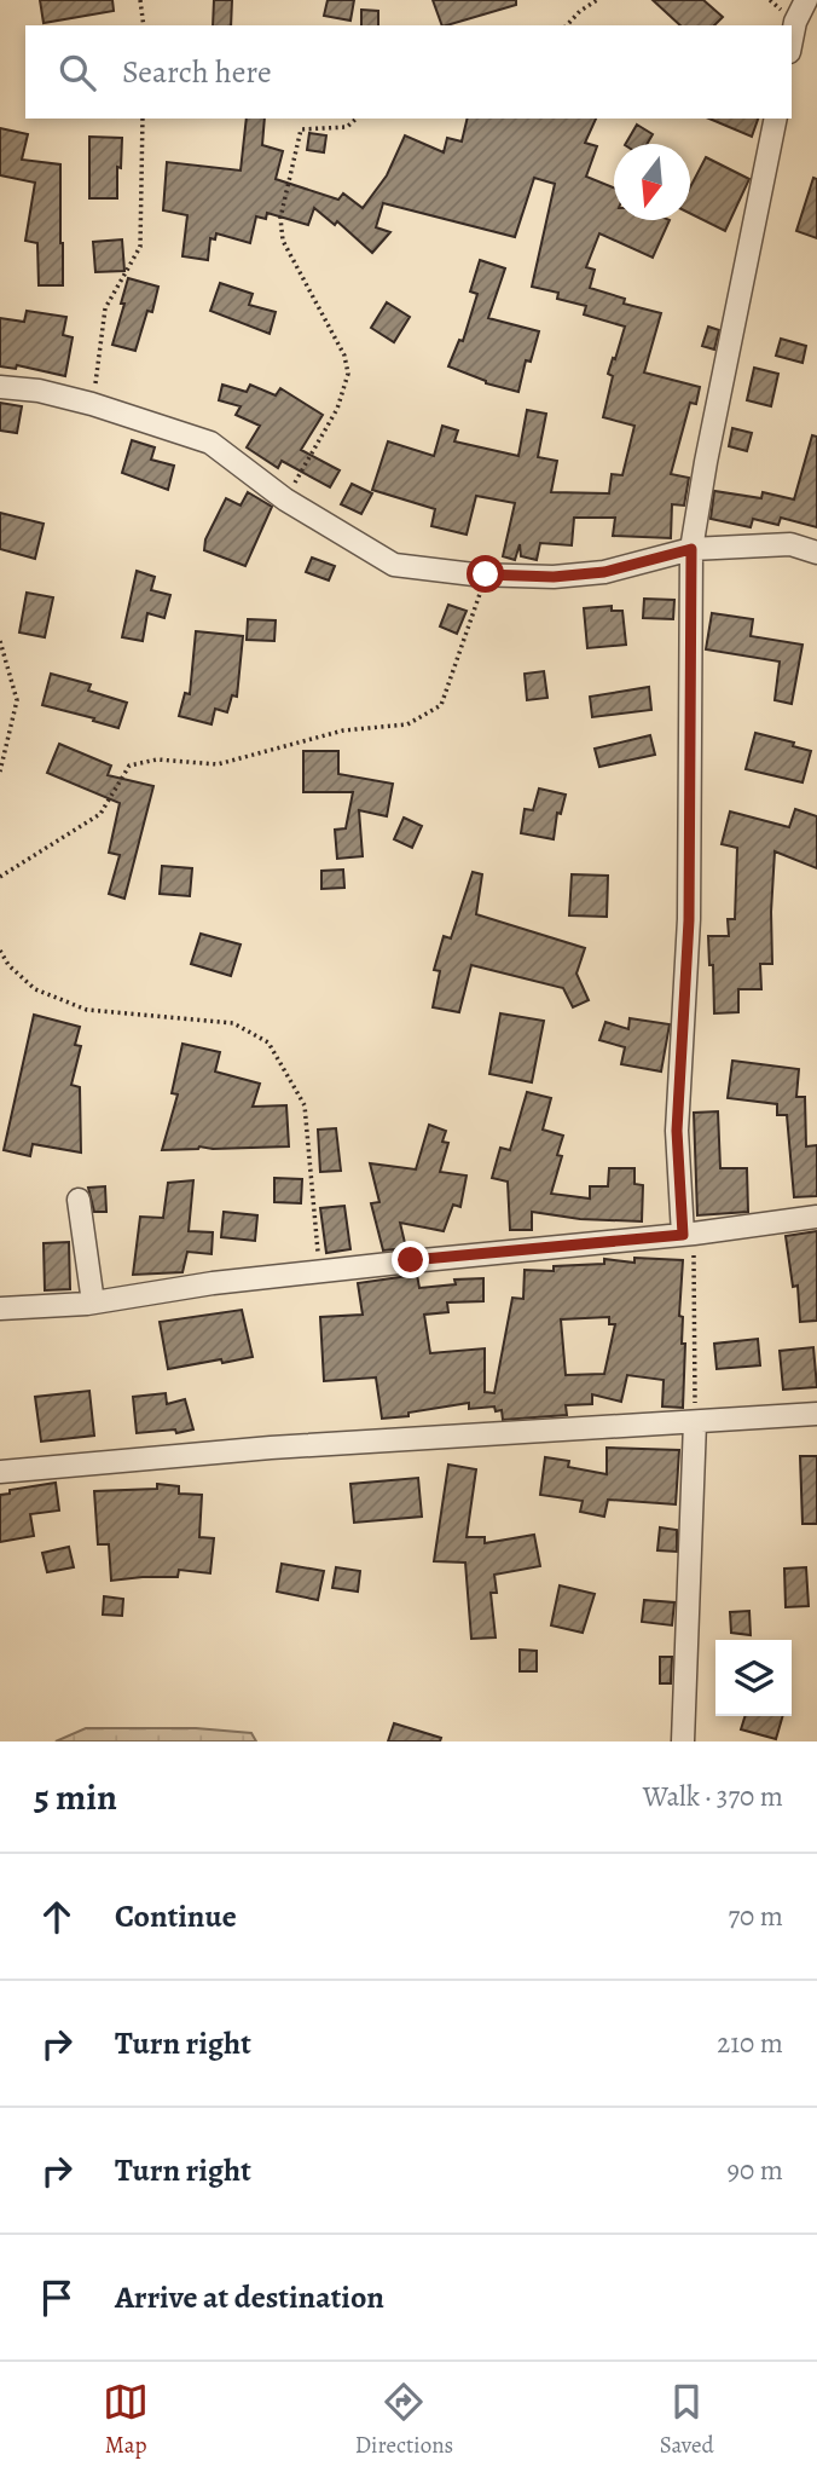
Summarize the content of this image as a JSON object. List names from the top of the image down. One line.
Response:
{"north":"bottom","page":{"search":"Search here","heading":["5 min","Walk · 370 m"],"list":[["Continue","70 m"],["Turn right","210 m"],["Turn right","90 m"],"Arrive at destination"],"nav":["Map","Directions","Saved"]}}
